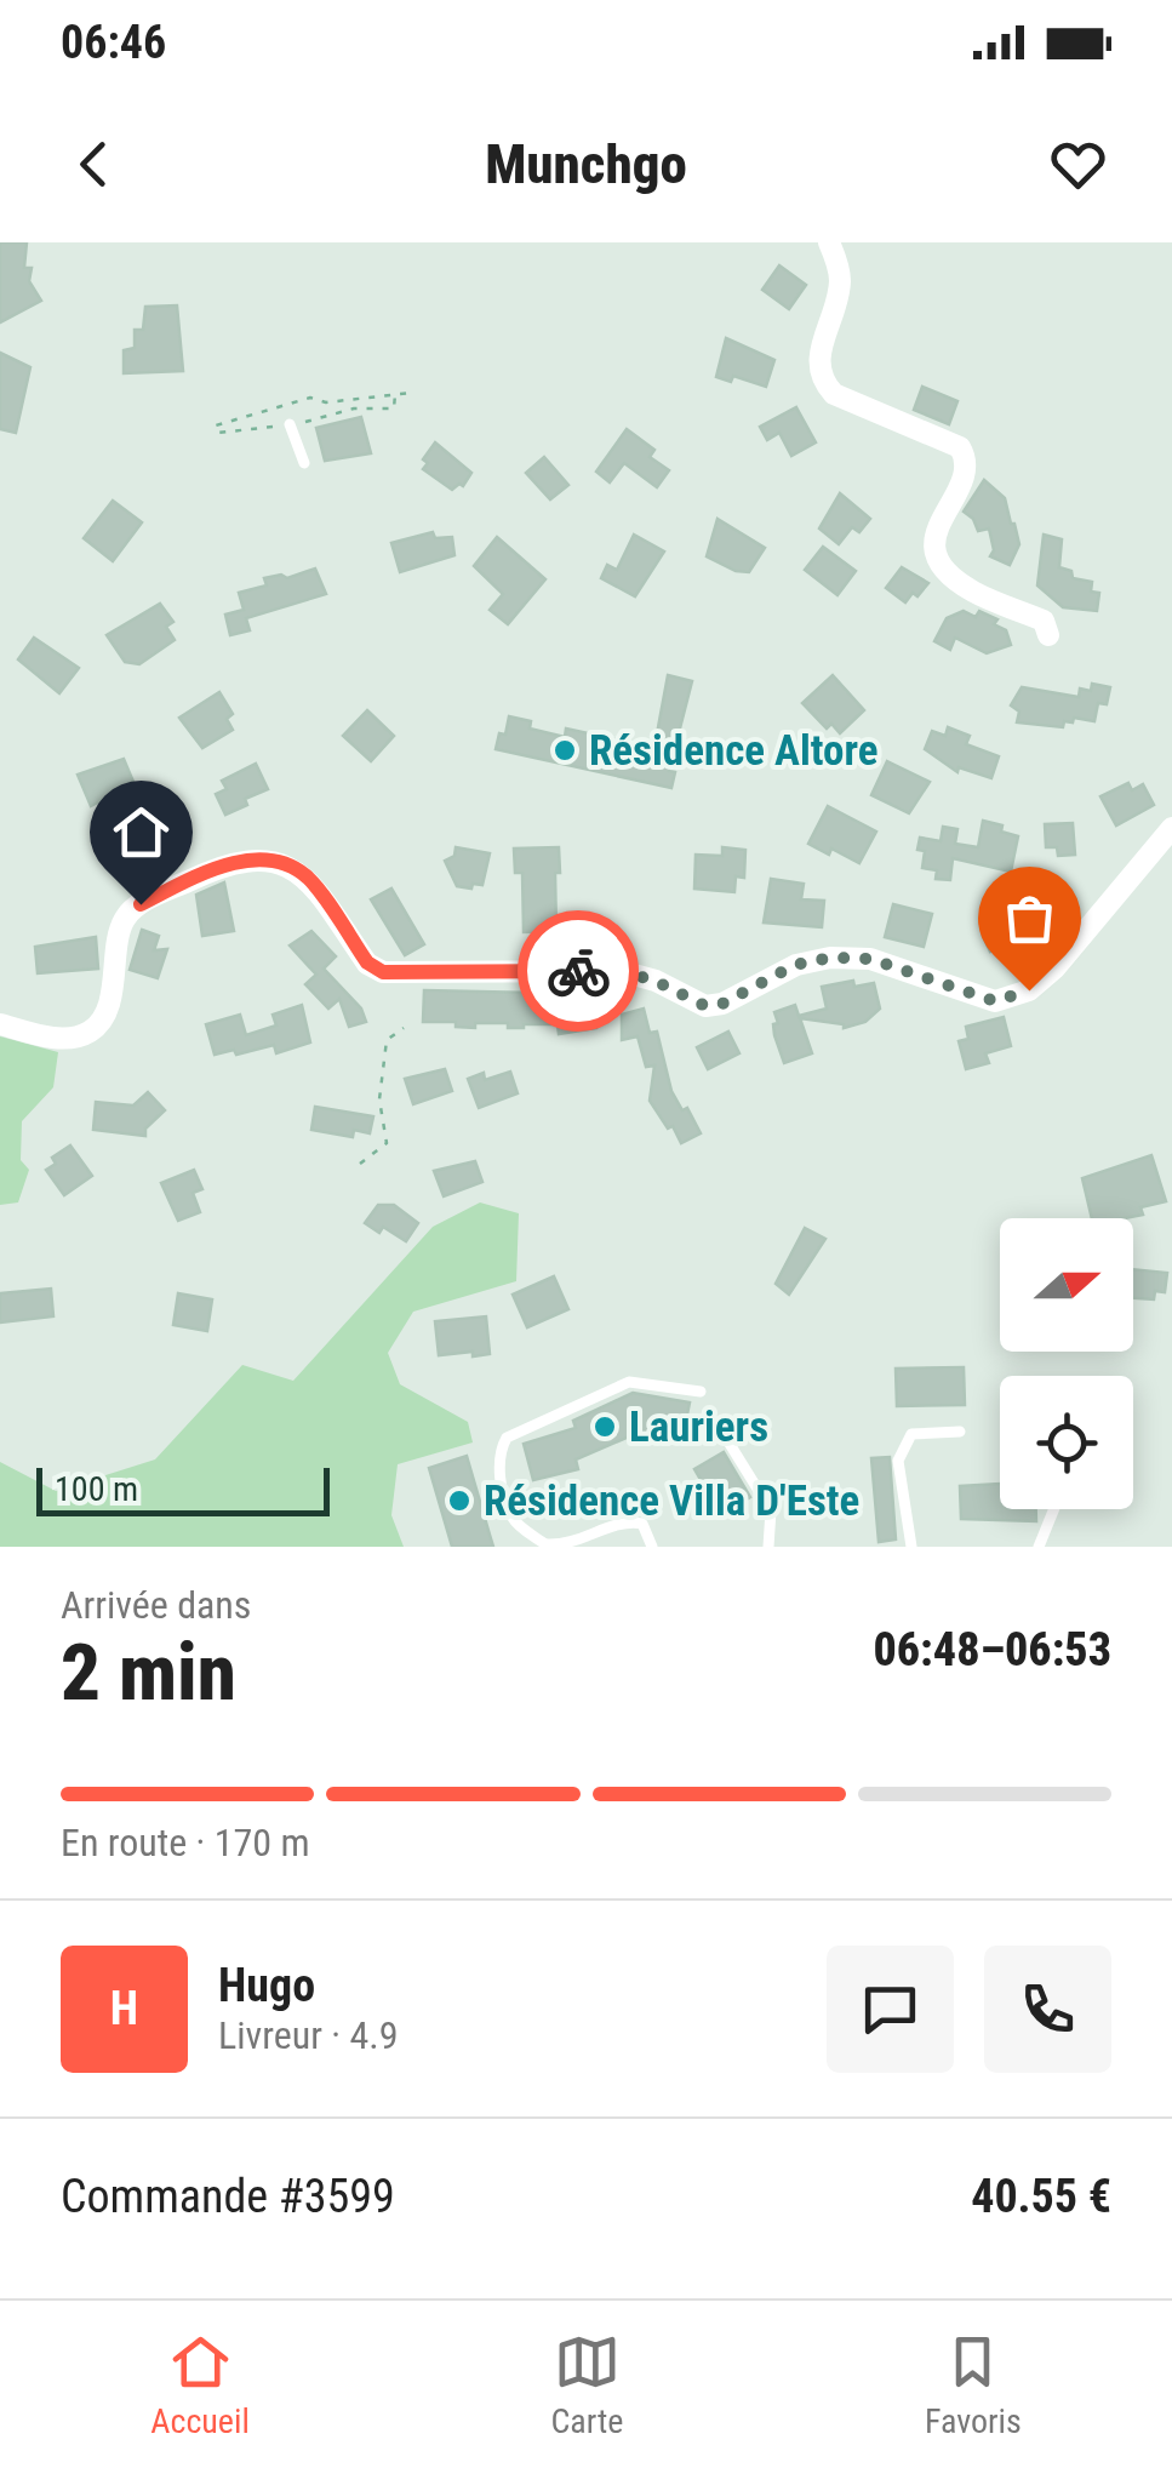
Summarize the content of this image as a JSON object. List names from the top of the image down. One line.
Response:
{"places":["Résidence Altore","Lauriers","Résidence Villa D'Este"],"scale_bar":"100 m","north":"right","page":{"status":"06:46","header":"Munchgo","scale":"100 m","heading":["2 min","Arrivée dans","06:48–06:53"],"panel":["Hugo","Livreur · 4.9","Commande #3599","40.55 €"],"bar":"En route · 170 m","round":"H","tabs":["Accueil","Carte","Favoris"]}}
